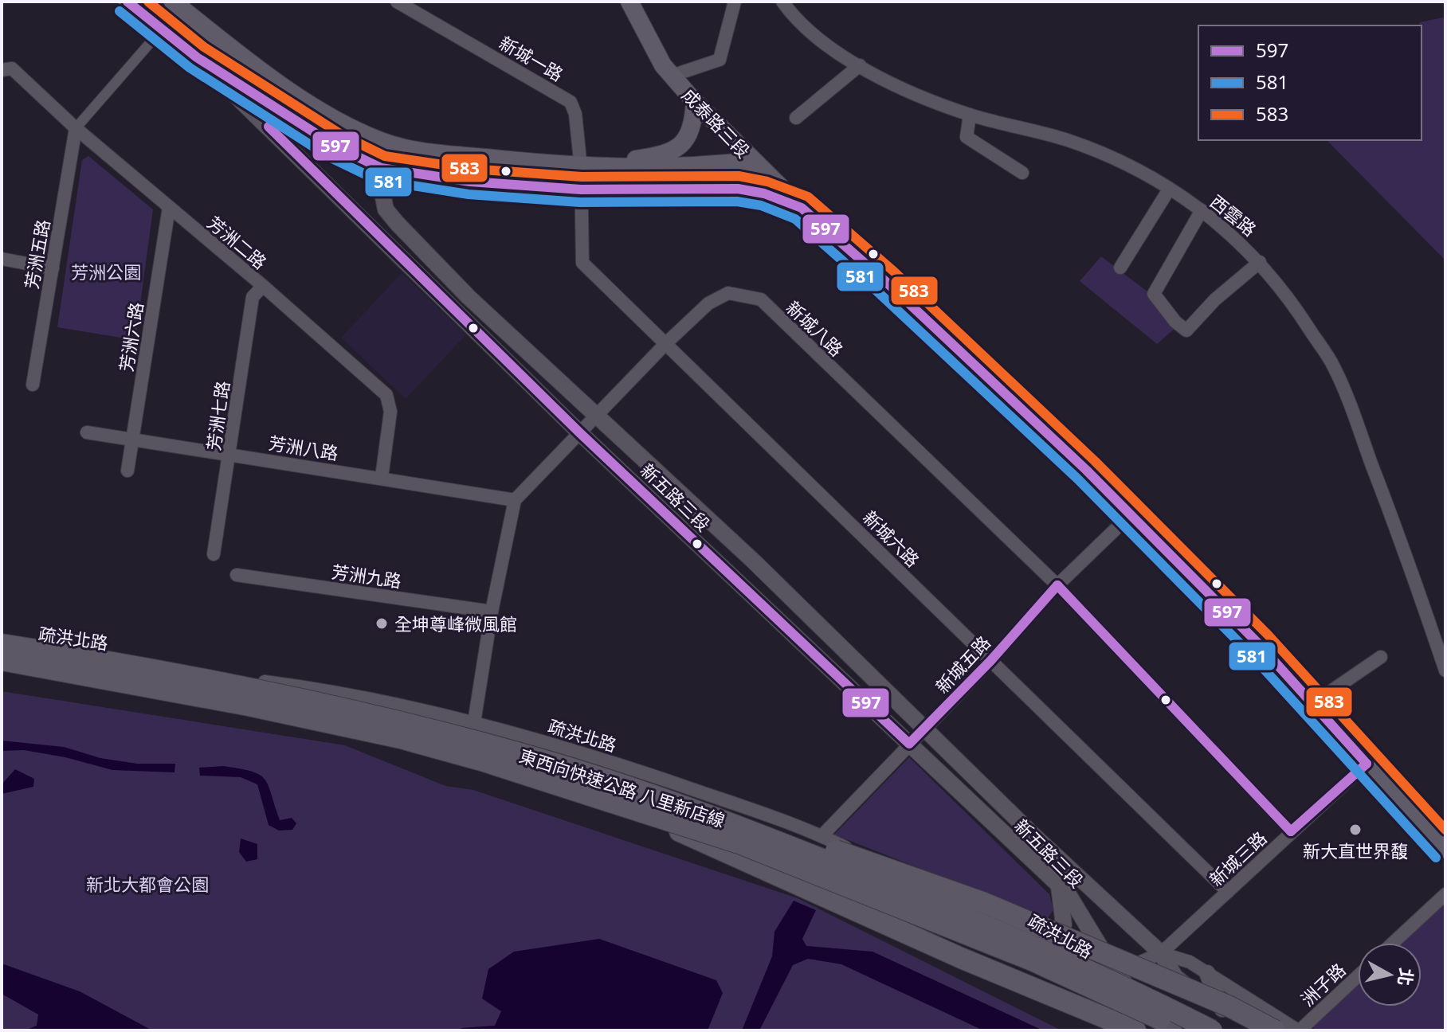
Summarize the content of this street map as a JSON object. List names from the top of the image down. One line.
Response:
{"streets":{"highway":["東西向快速公路 八里新店線"],"main road":["成泰路三段"],"street":["新城一路","西雲路","芳洲二路","芳洲五路","新城八路","芳洲六路","芳洲七路","芳洲八路","新五路三段","新城六路","芳洲九路","疏洪北路","新城五路","新城三路","洲子路"]},"crossings":[["新城一路","新城六路"],["成泰路三段","新城五路"],["成泰路三段","新城三路"],["芳洲二路","芳洲五路"],["芳洲二路","芳洲六路"],["芳洲二路","芳洲七路"],["芳洲二路","芳洲八路"],["新城八路","芳洲八路"],["新城八路","新五路三段"],["新城八路","新城六路"],["新城八路","新城五路"],["新城八路","新城三路"],["芳洲六路","芳洲八路"],["芳洲七路","芳洲八路"],["新五路三段","疏洪北路"],["新五路三段","新城五路"],["新五路三段","新城三路"],["新城六路","新城五路"],["新城六路","新城三路"],["疏洪北路","新城五路"],["疏洪北路","東西向快速公路 八里新店線"],["疏洪北路","新城三路"]],"parks":["芳洲公園","新北大都會公園"],"places":["全坤尊峰微風館","新大直世界馥"],"lines":["transit line 597","transit line 583","transit line 581"],"legend":["597","581","583"],"north":"right"}
